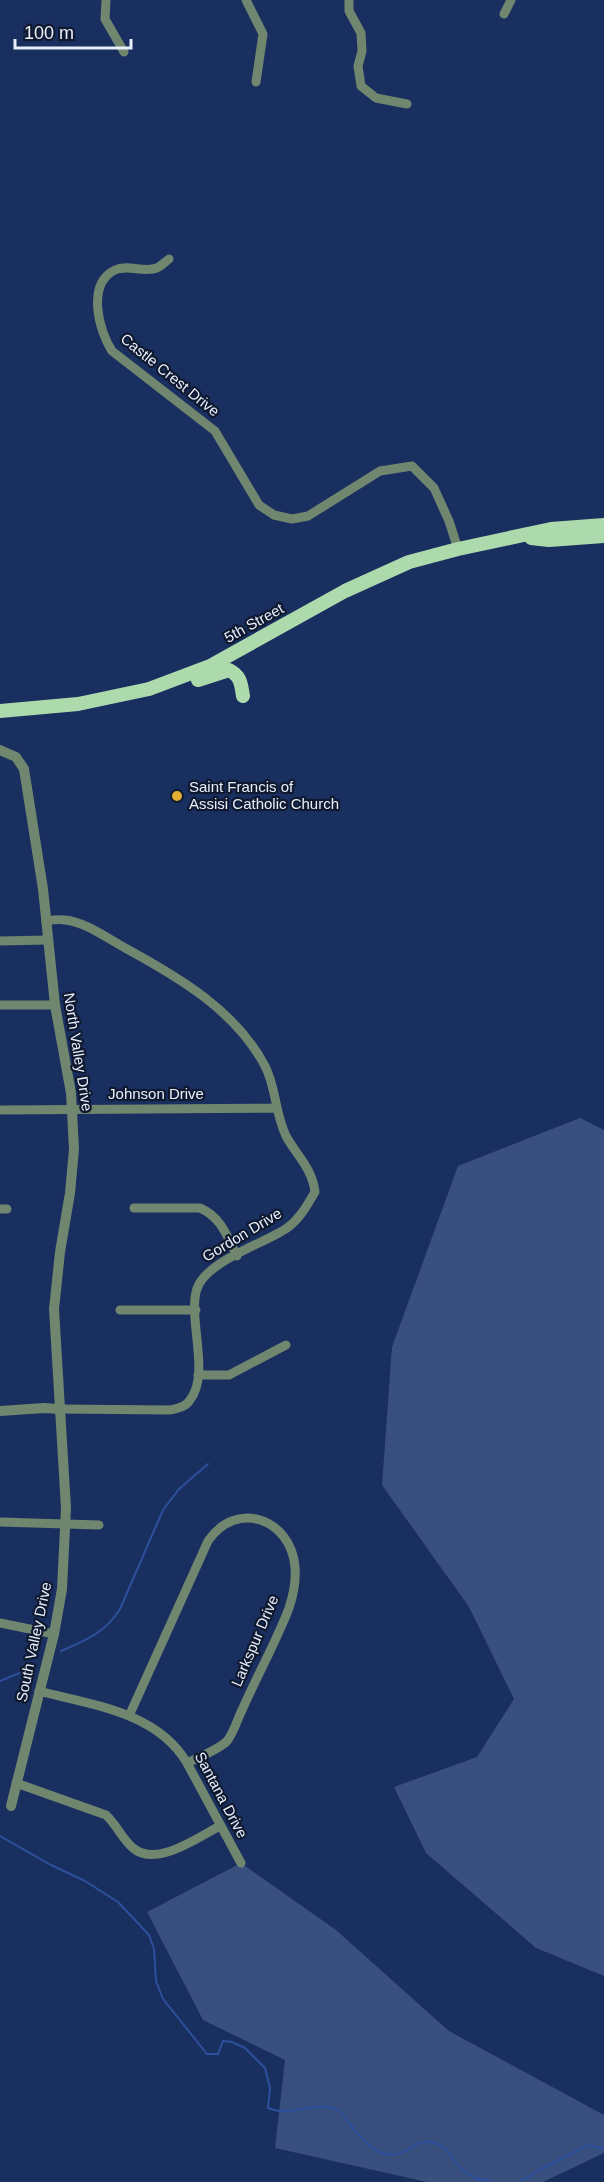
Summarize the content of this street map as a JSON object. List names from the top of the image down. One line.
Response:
{"streets":{"main road":["5th Street"],"street":["Castle Crest Drive","North Valley Drive","Johnson Drive","Gordon Drive","Larkspur Drive","South Valley Drive","Santana Drive"]},"crossings":[["Castle Crest Drive","5th Street"],["North Valley Drive","Johnson Drive"],["North Valley Drive","Gordon Drive"],["North Valley Drive","South Valley Drive"],["Johnson Drive","Gordon Drive"],["Gordon Drive","South Valley Drive"],["Larkspur Drive","Santana Drive"],["South Valley Drive","Santana Drive"]],"places":["Saint Francis of Assisi Catholic Church"],"scale_bar":"100 m"}
